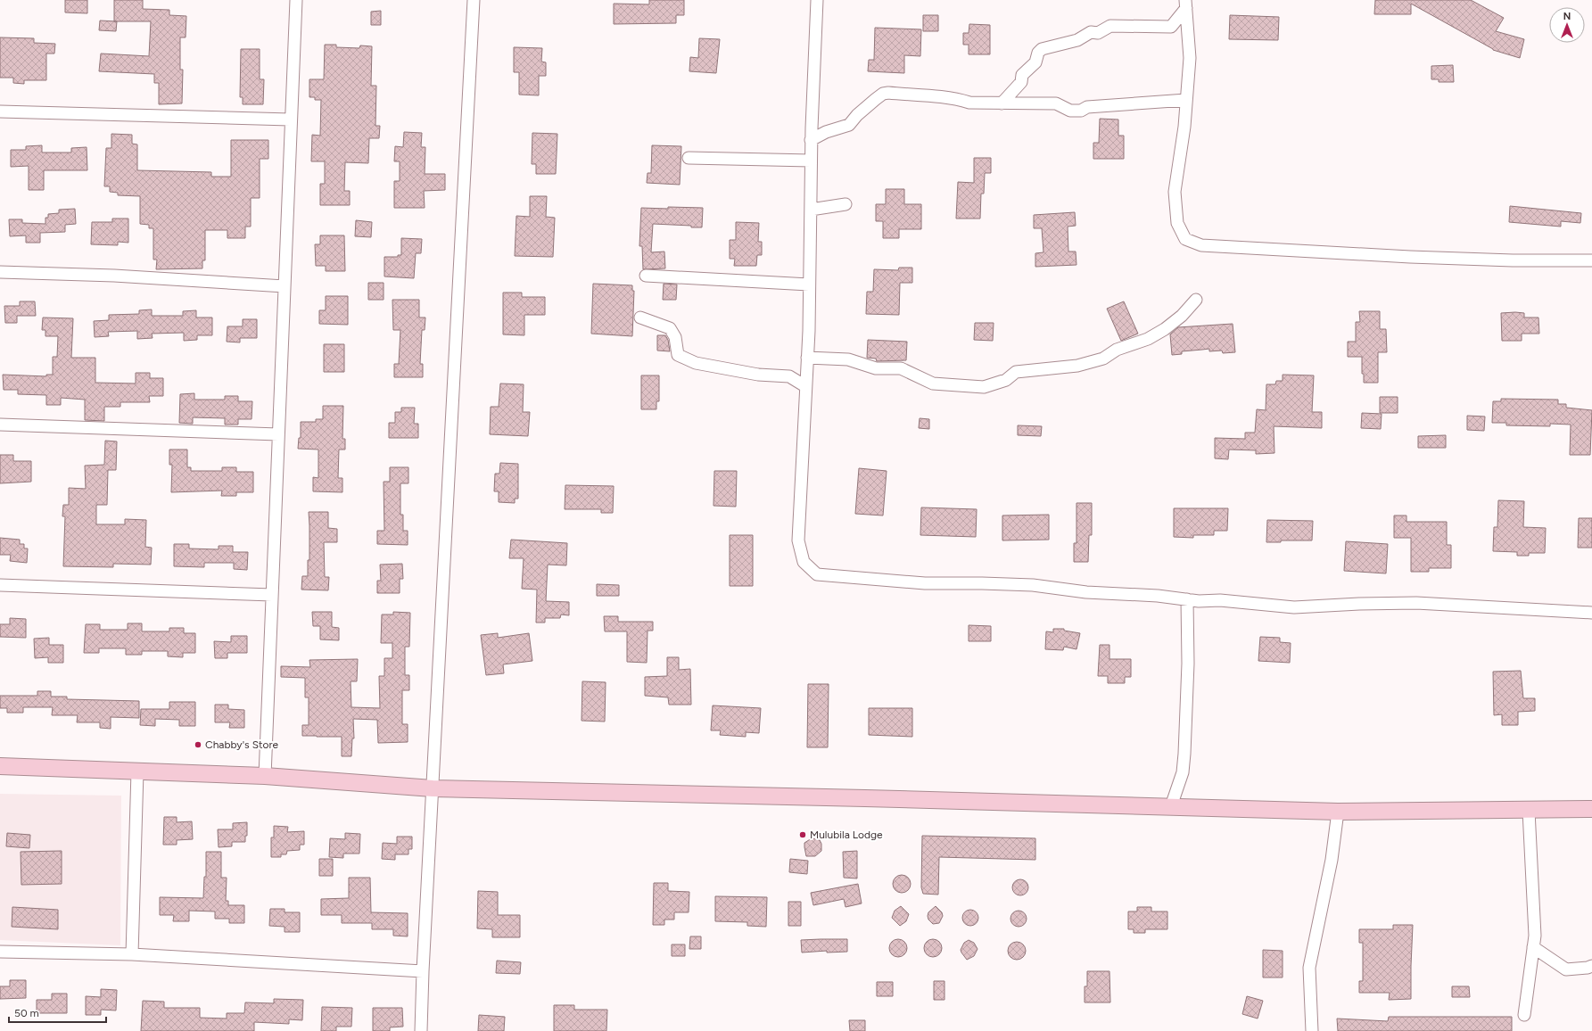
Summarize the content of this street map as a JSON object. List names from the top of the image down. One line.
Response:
{"places":["Chabby's Store","Mulubila Lodge"],"scale_bar":"50 m","north":"top"}
